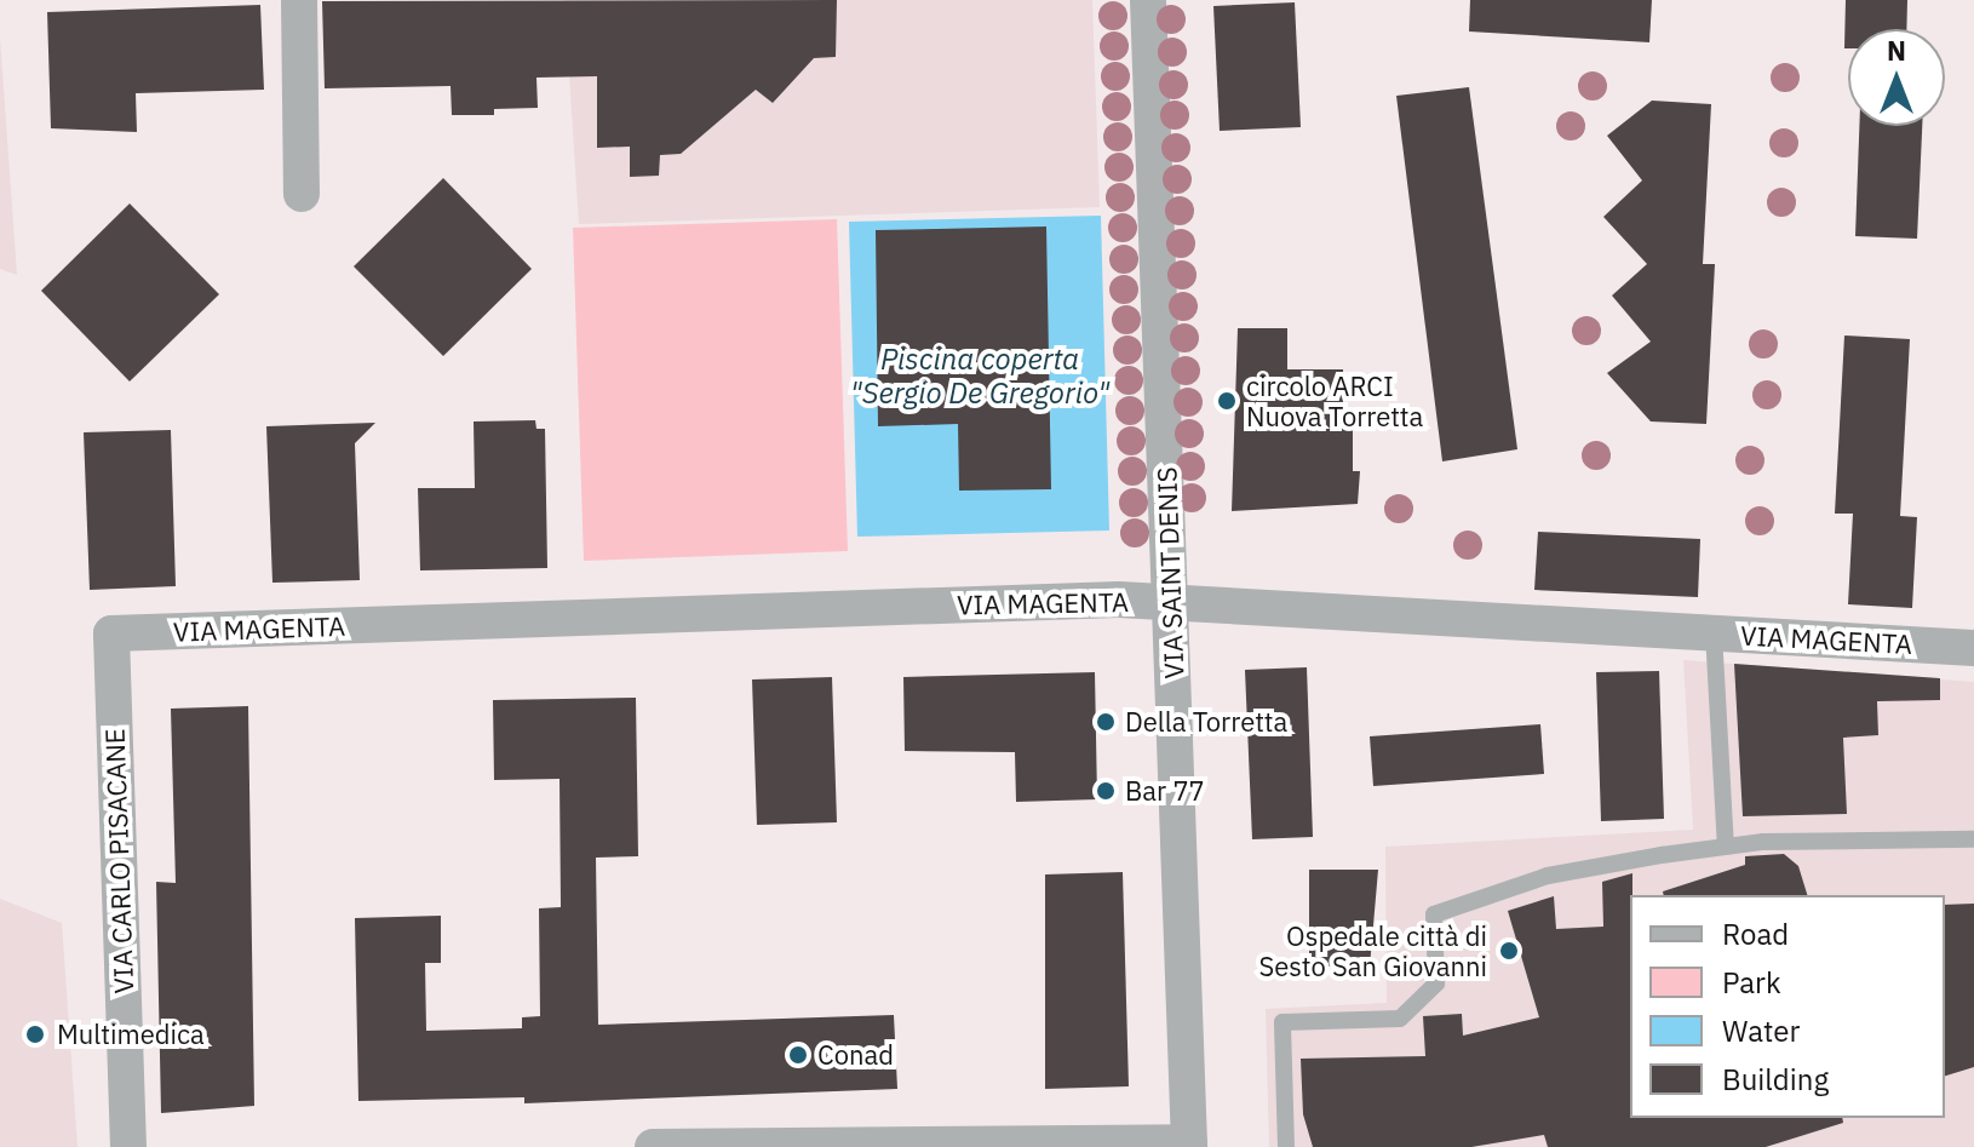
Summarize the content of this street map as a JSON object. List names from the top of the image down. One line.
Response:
{"streets":{"street":["VIA SAINT DENIS","VIA MAGENTA","VIA CARLO PISACANE"]},"crossings":[["VIA SAINT DENIS","VIA MAGENTA"],["VIA MAGENTA","VIA CARLO PISACANE"]],"water":["Piscina coperta \"Sergio De Gregorio\""],"places":["circolo ARCI Nuova Torretta","Della Torretta","Bar 77","Ospedale città di Sesto San Giovanni","Multimedica","Conad"],"legend":["Road","Park","Water","Building"],"north":"top"}
